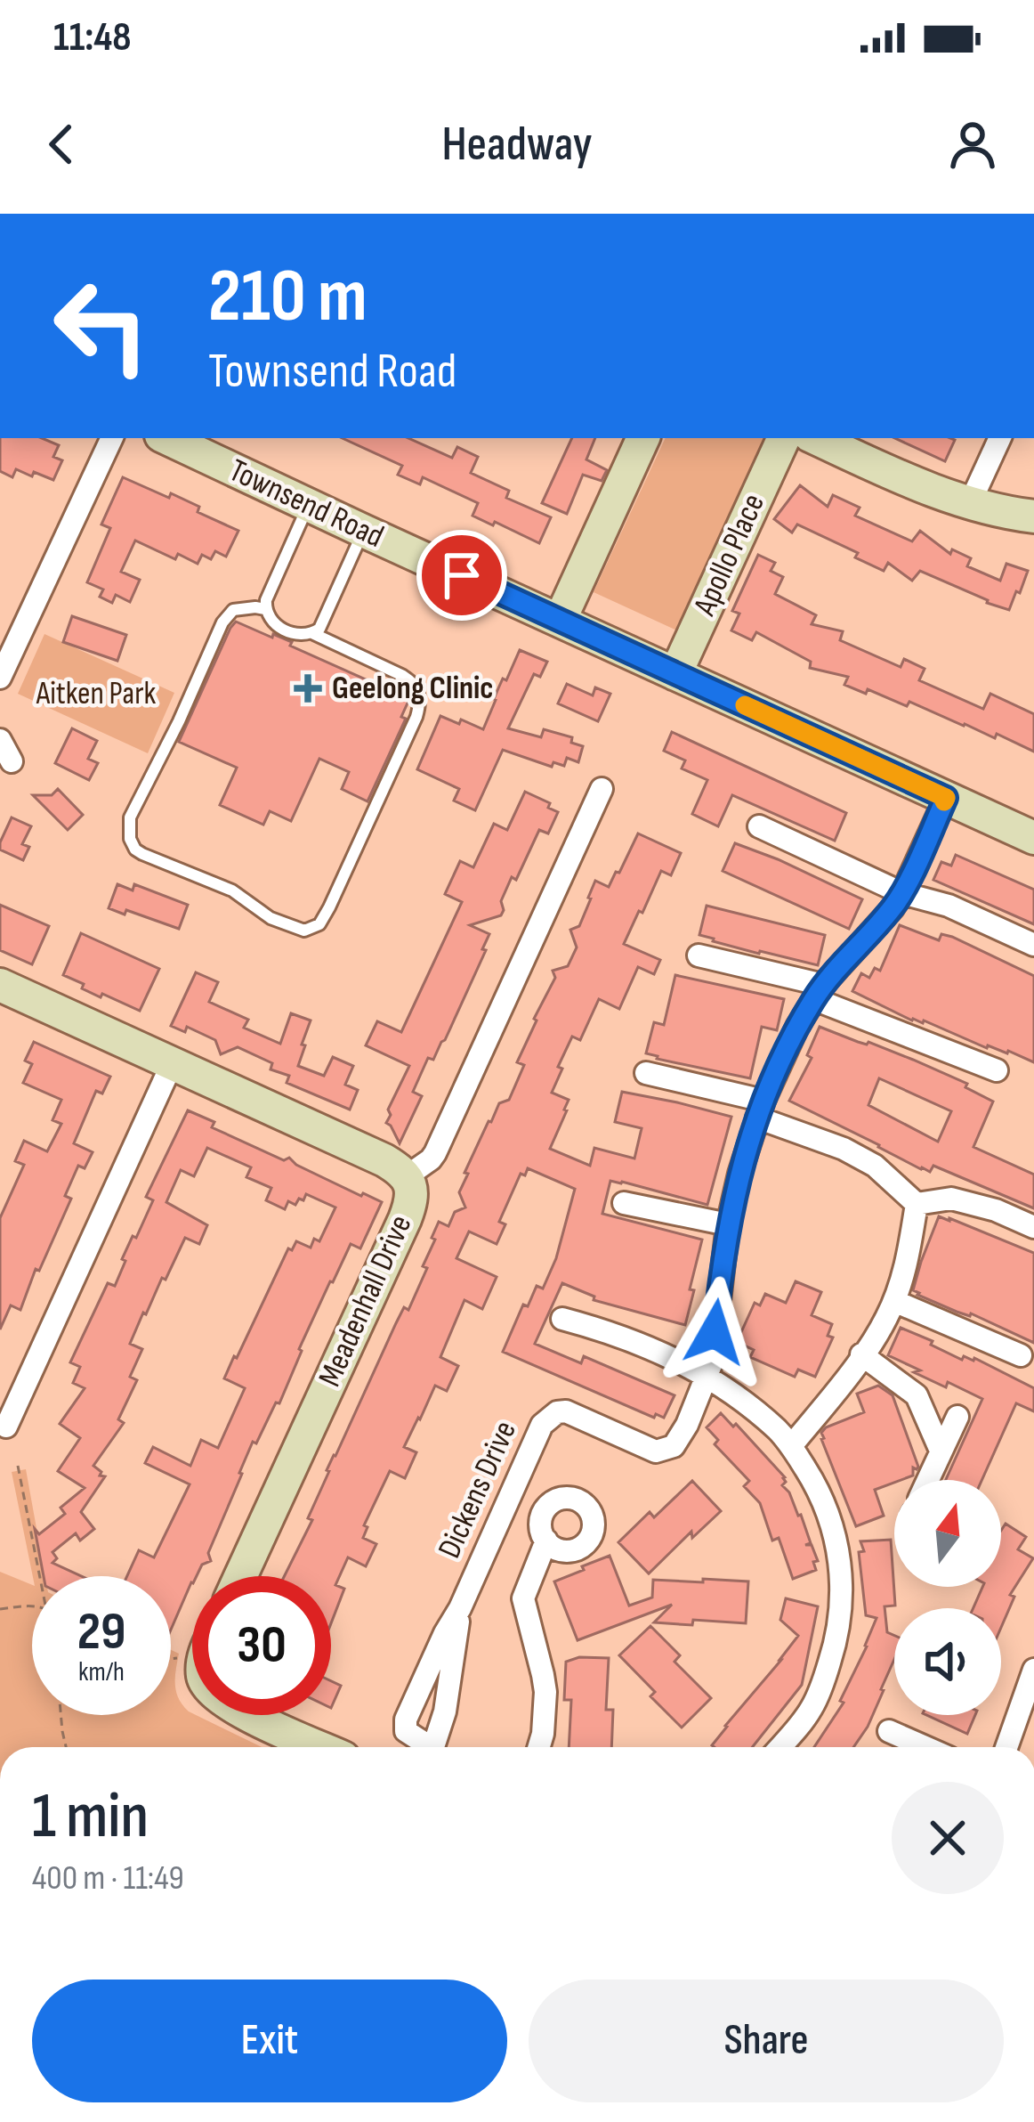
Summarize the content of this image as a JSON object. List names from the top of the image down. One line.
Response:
{"streets":{"street":["Townsend Road","Apollo Place","Meadenhall Drive","Dickens Drive"]},"crossings":[["Townsend Road","Apollo Place"],["Townsend Road","Dickens Drive"]],"parks":["Aitken Park"],"places":{"health":["Geelong Clinic"]},"north":"top","page":{"status":"11:48","header":"Headway","turn":["210 m","Townsend Road"],"speed":"29 km/h","limit":"30","heading":["1 min","400 m · 11:49"],"buttons":["Exit","Share"]}}
